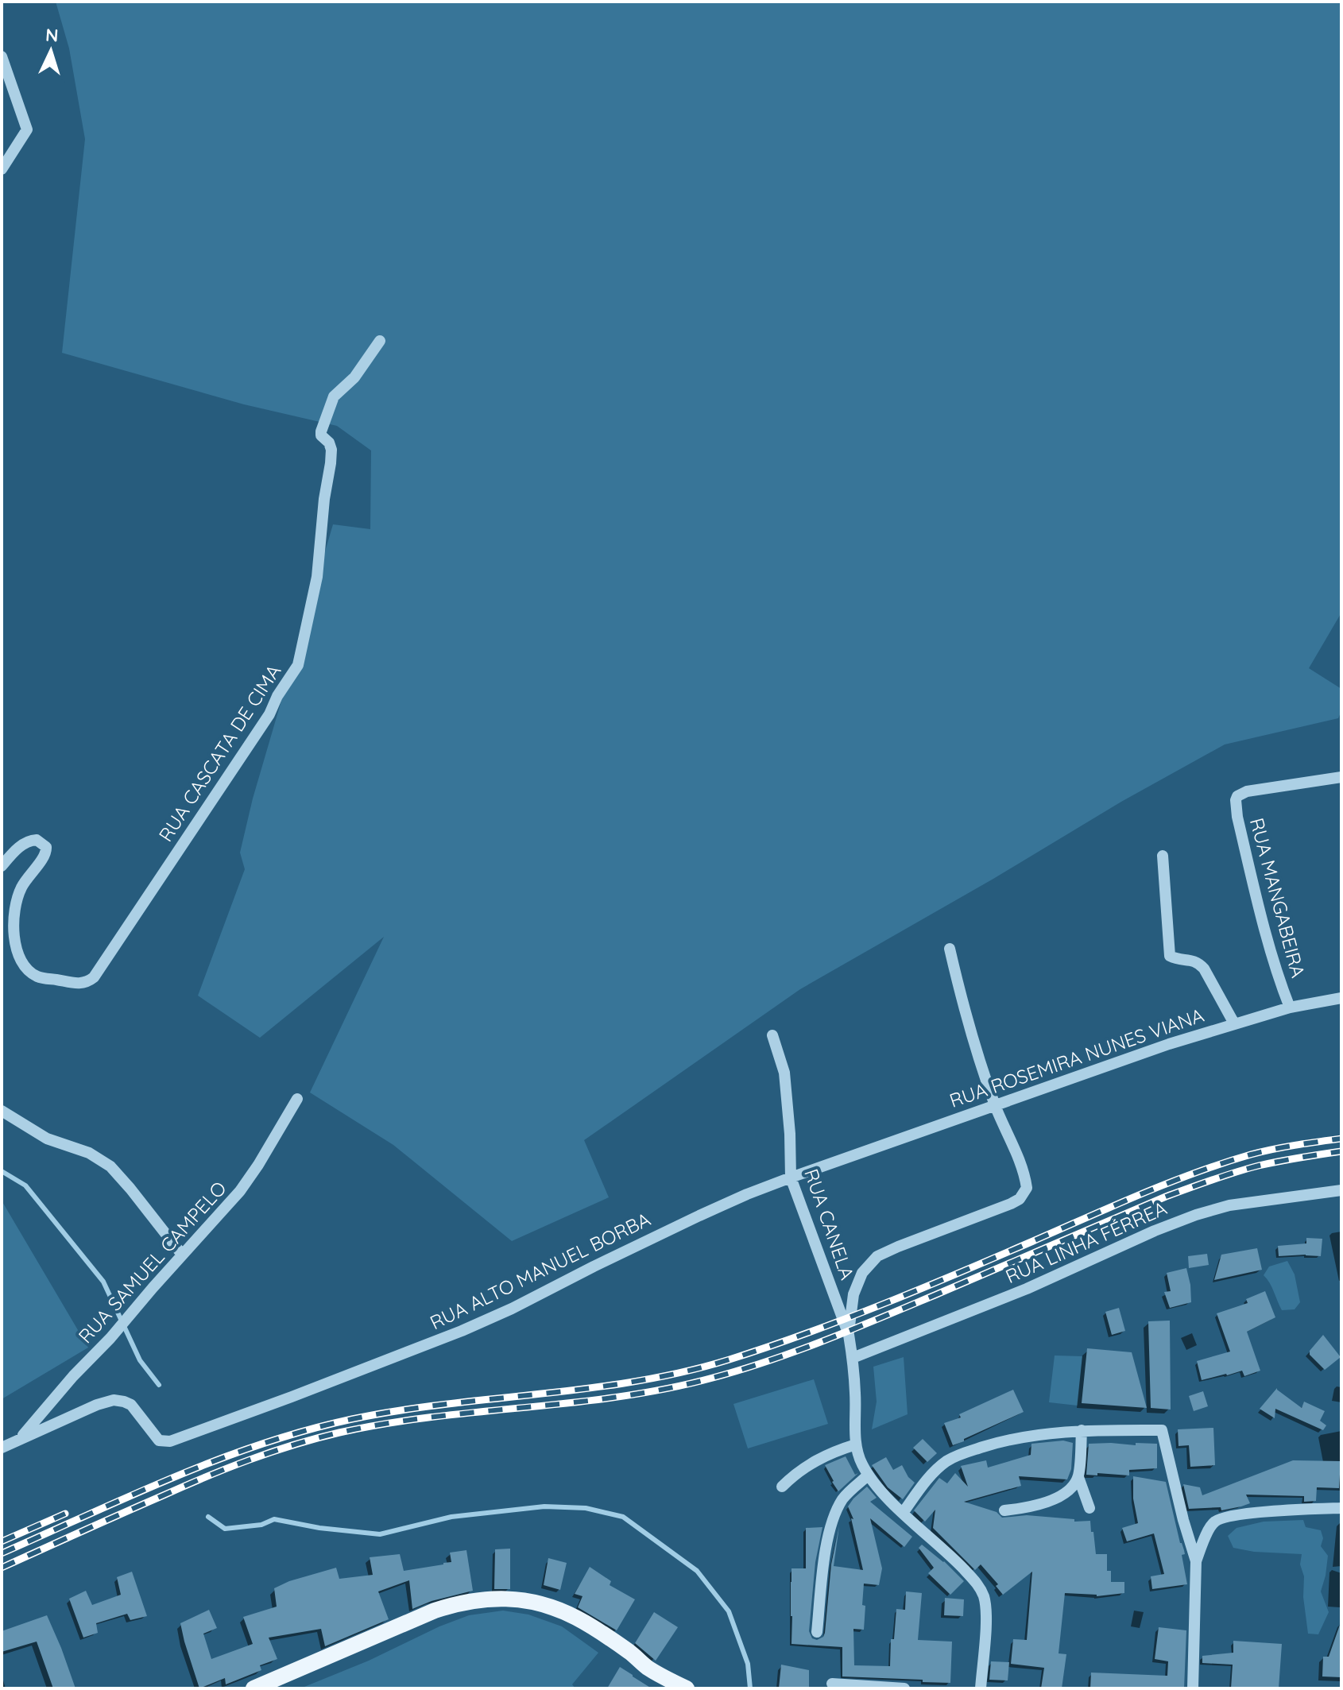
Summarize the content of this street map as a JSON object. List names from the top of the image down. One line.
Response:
{"streets":{"street":["RUA CASCATA DE CIMA","RUA MANGABEIRA","RUA ROSEMIRA NUNES VIANA","RUA CANELA","RUA LINHA FÉRREA","RUA SAMUEL CAMPELO","RUA ALTO MANUEL BORBA"]},"crossings":[["RUA MANGABEIRA","RUA ROSEMIRA NUNES VIANA"],["RUA ROSEMIRA NUNES VIANA","RUA ALTO MANUEL BORBA"],["RUA CANELA","RUA ALTO MANUEL BORBA"],["RUA SAMUEL CAMPELO","RUA ALTO MANUEL BORBA"]],"north":"top"}
